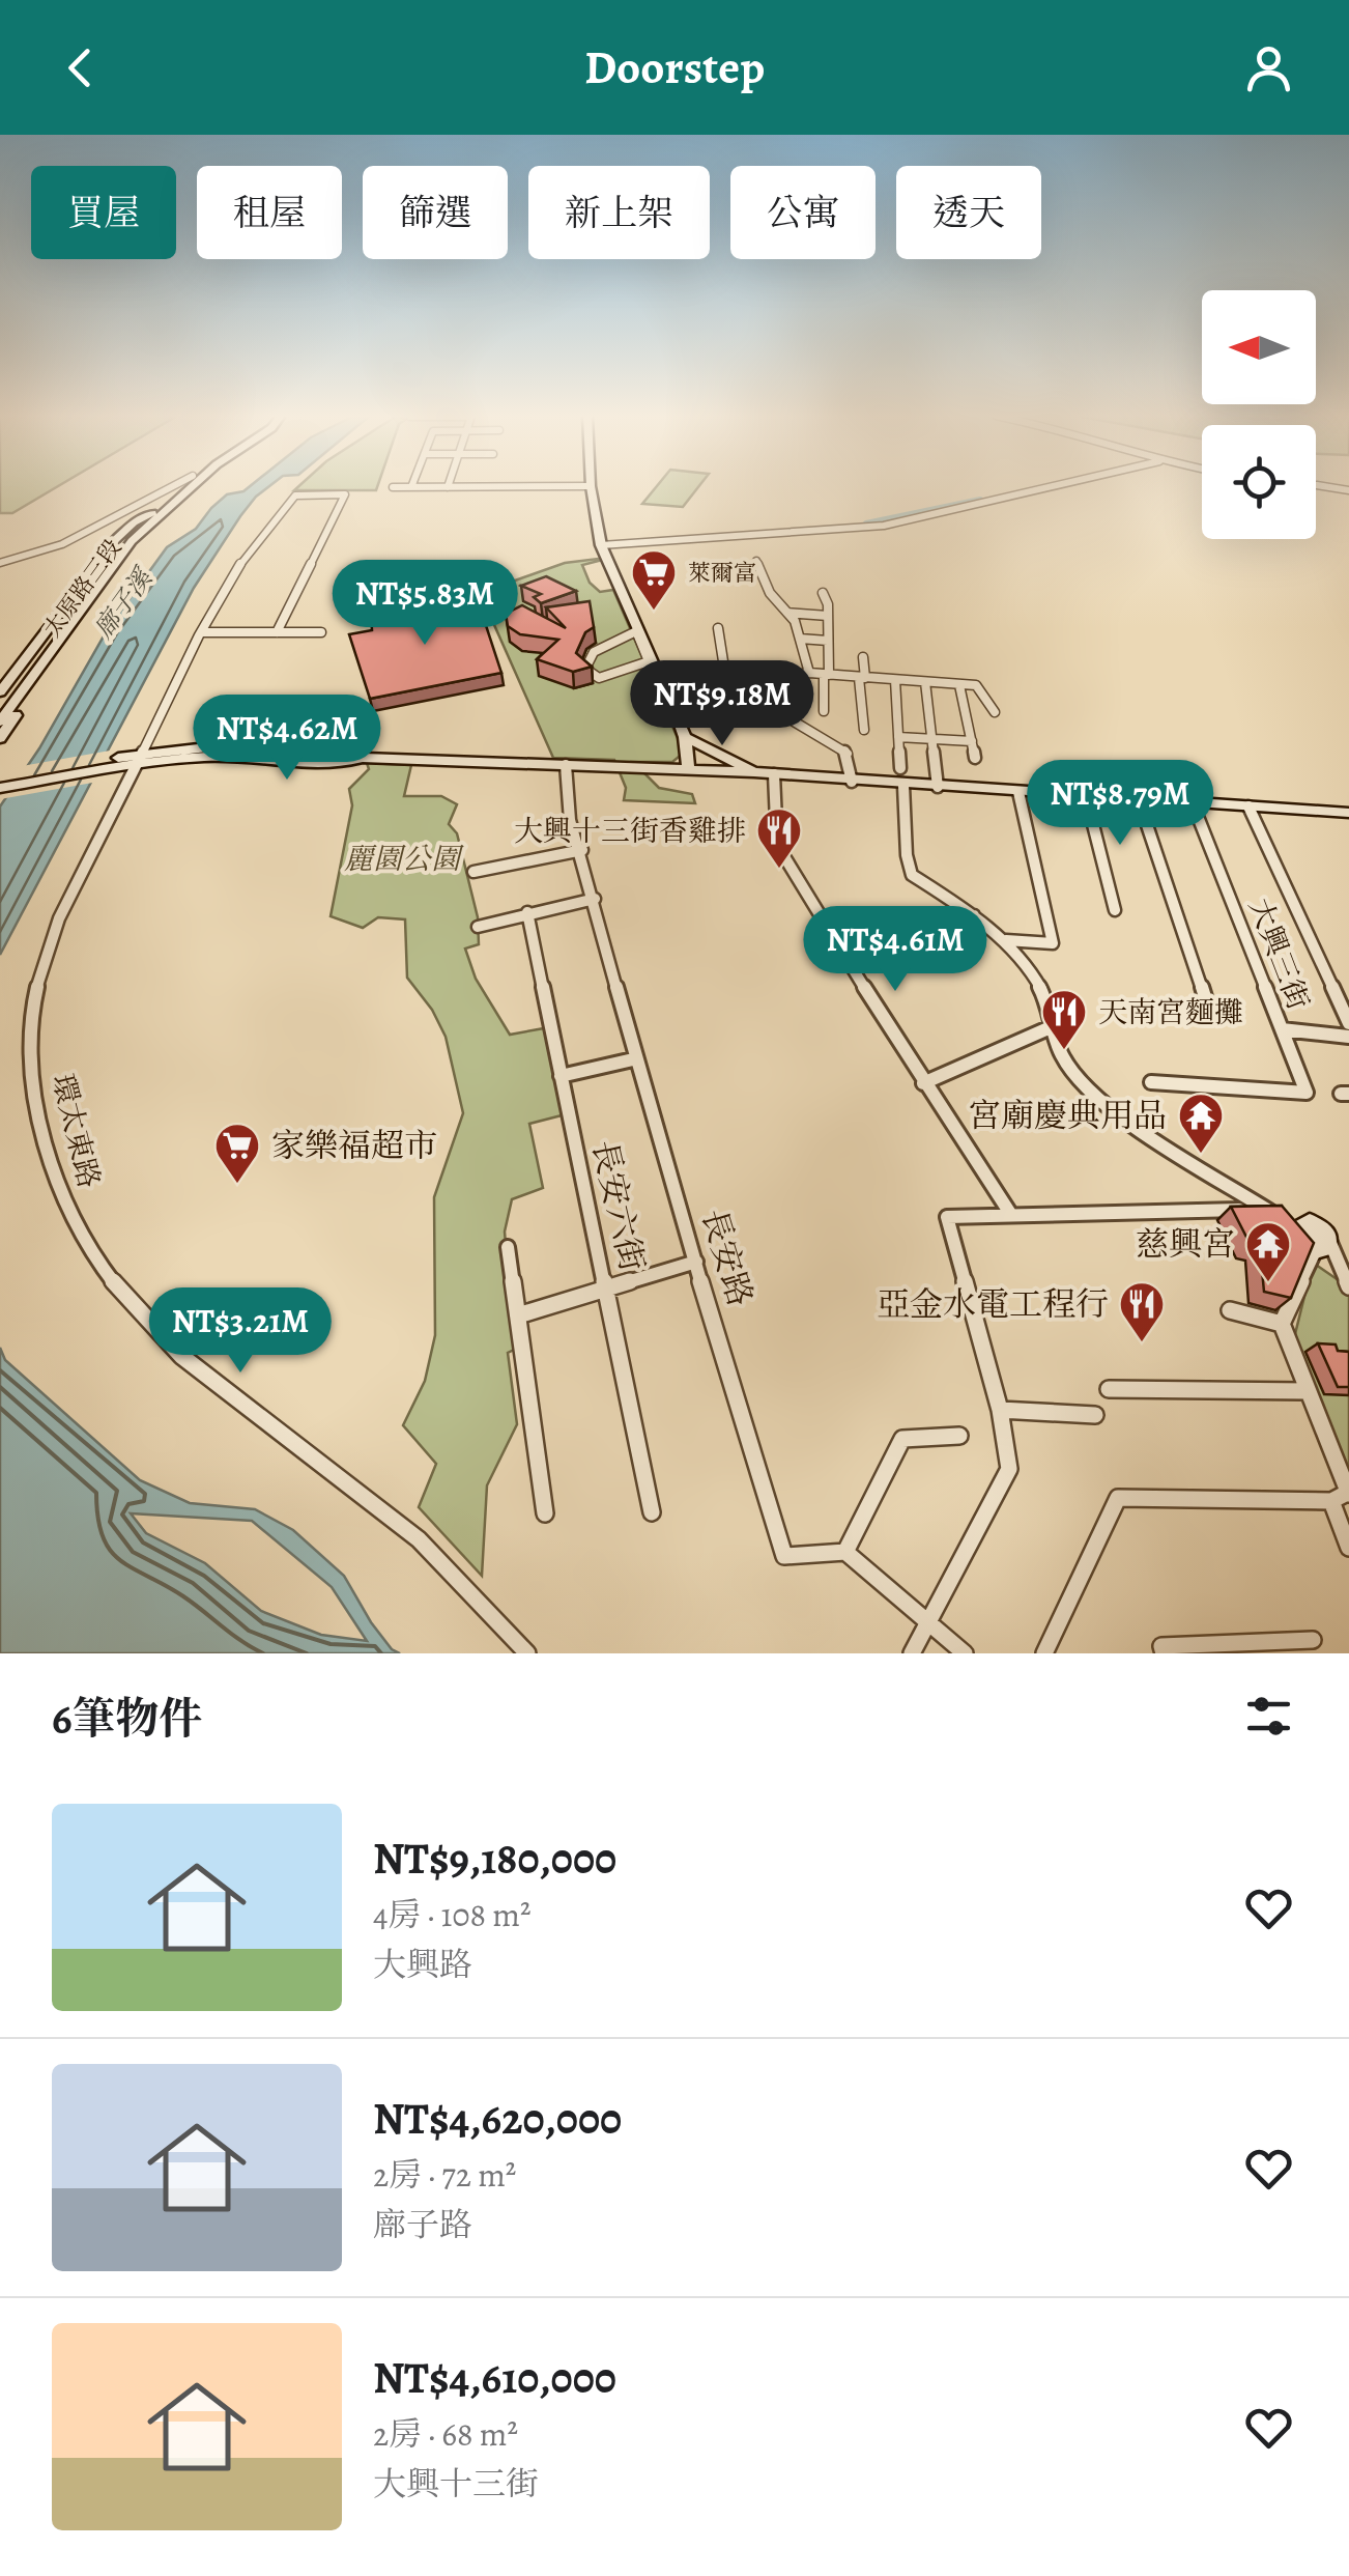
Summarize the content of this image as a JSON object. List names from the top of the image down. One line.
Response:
{"streets":{"main road":["太原路三段"],"street":["大興三街","環太東路","長安六街","長安路"]},"water":["廍子溪"],"parks":["麗園公園"],"places":{"supermarket":["萊爾富","家樂福超市"],"restaurant":["大興十三街香雞排","天南宮麵攤","亞金水電工程行"],"temple":["宮廟慶典用品","慈興宮"]},"north":"left","page":{"header":"Doorstep","chip":["買屋","租屋","篩選","新上架","公寓","透天"],"price":["NT$5.83M","NT$9.18M","NT$4.62M","NT$8.79M","NT$4.61M","NT$3.21M"],"heading":"6筆物件","list":[{"name":"NT$9,180,000","note":"4房 · 108 m² · 大興路"},{"name":"NT$4,620,000","note":"2房 · 72 m² · 廍子路"},{"name":"NT$4,610,000","note":"2房 · 68 m² · 大興十三街"}]}}
